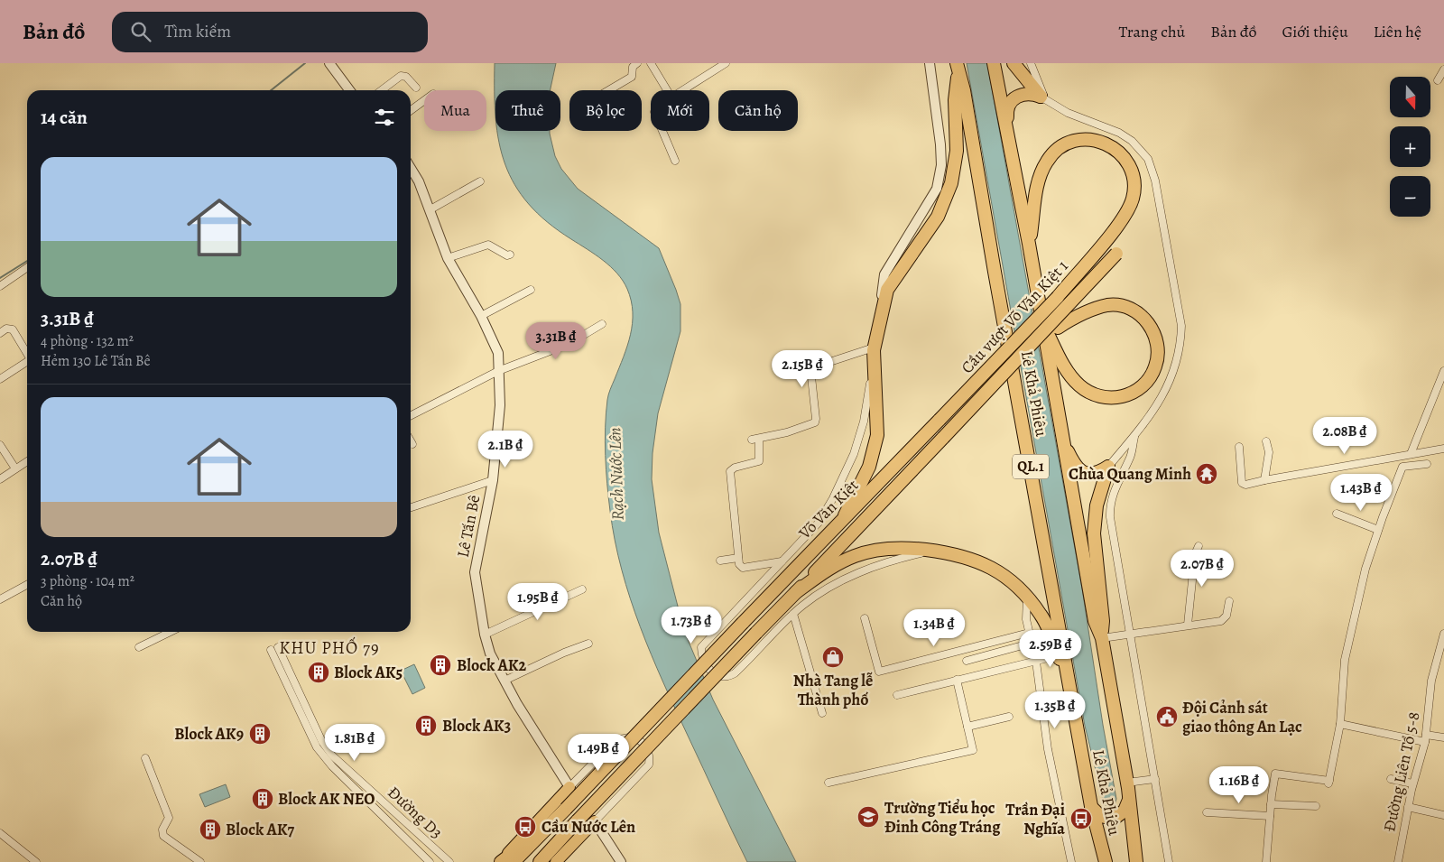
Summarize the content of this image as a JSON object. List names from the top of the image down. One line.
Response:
{"streets":{"highway":["Cầu vượt Võ Văn Kiệt 1","Lê Khả Phiêu","QL.1","Võ Văn Kiệt"],"street":["Lê Tấn Bê","Đường Liên Tổ 5-8","Đường D3"]},"crossings":[["Cầu vượt Võ Văn Kiệt 1","Lê Khả Phiêu"],["Cầu vượt Võ Văn Kiệt 1","Võ Văn Kiệt"]],"districts":["KHU PHỐ 79"],"water":["Rạch Nước Lên"],"places":{"temple":["Chùa Quang Minh"],"shop":["Nhà Tang lễ Thành phố"],"building":["Block AK2","Block AK5","Block AK3","Block AK9","Block AK NEO","Block AK7"],"public building":["Đội Cảnh sát giao thông An Lạc"],"school or university":["Trường Tiểu học Đinh Công Tráng"],"bus stop":["Trần Đại Nghĩa","Cầu Nước Lên"]},"north":"bottom","page":{"header":"Bản đồ","search":"Tìm kiếm","nav":["Trang chủ","Bản đồ","Giới thiệu","Liên hệ"],"map_buttons":["+","−"],"chip":["Mua","Thuê","Bộ lọc","Mới","Căn hộ"],"heading":"14 căn","list":[{"name":"3.31B ₫","note":"4 phòng · 132 m² · Hẻm 130 Lê Tấn Bê"},{"name":"2.07B ₫","note":"3 phòng · 104 m² · Căn hộ"}],"price":["3.31B ₫","2.15B ₫","2.08B ₫","2.1B ₫","1.43B ₫","2.07B ₫","1.95B ₫","1.73B ₫","1.34B ₫","2.59B ₫","1.35B ₫","1.81B ₫","1.49B ₫","1.16B ₫"]}}
